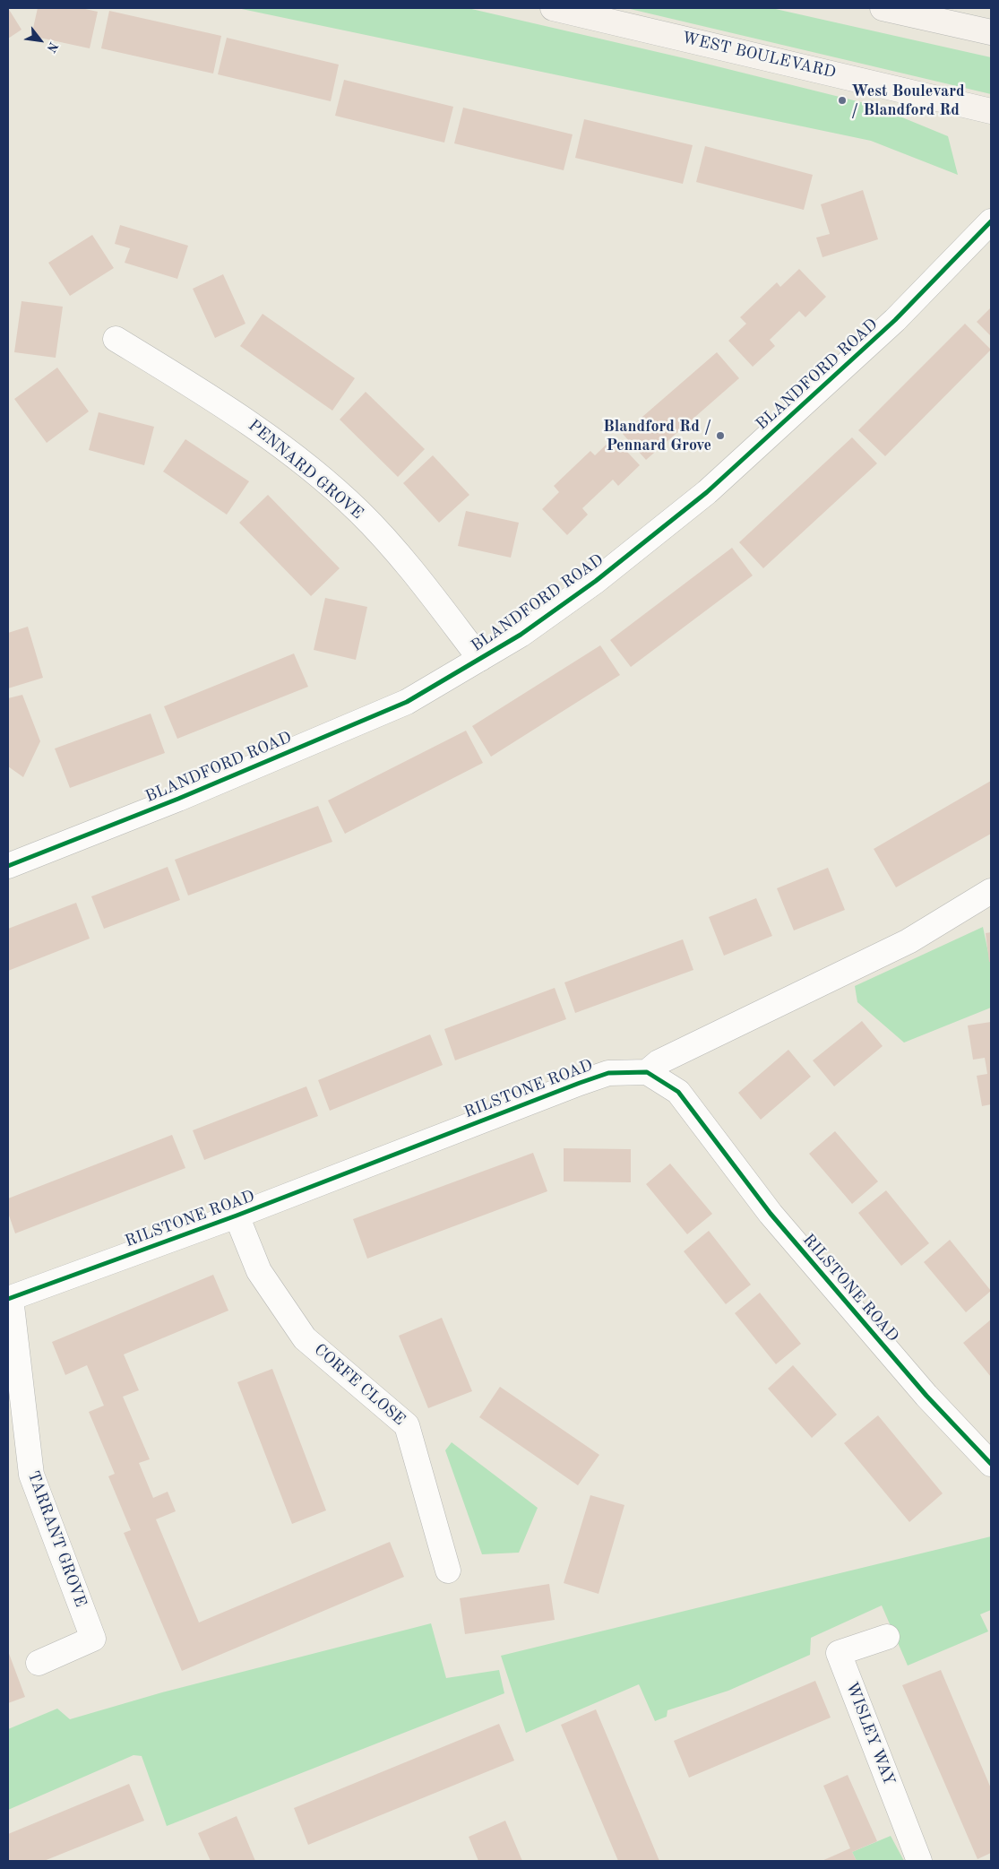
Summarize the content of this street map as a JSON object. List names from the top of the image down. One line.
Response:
{"streets":{"main road":["WEST BOULEVARD"],"street":["BLANDFORD ROAD","PENNARD GROVE","RILSTONE ROAD","CORFE CLOSE","TARRANT GROVE","WISLEY WAY"]},"crossings":[["BLANDFORD ROAD","PENNARD GROVE"],["RILSTONE ROAD","CORFE CLOSE"],["RILSTONE ROAD","TARRANT GROVE"]],"places":["West Boulevard / Blandford Rd","Blandford Rd / Pennard Grove"],"north":"bottom right"}
